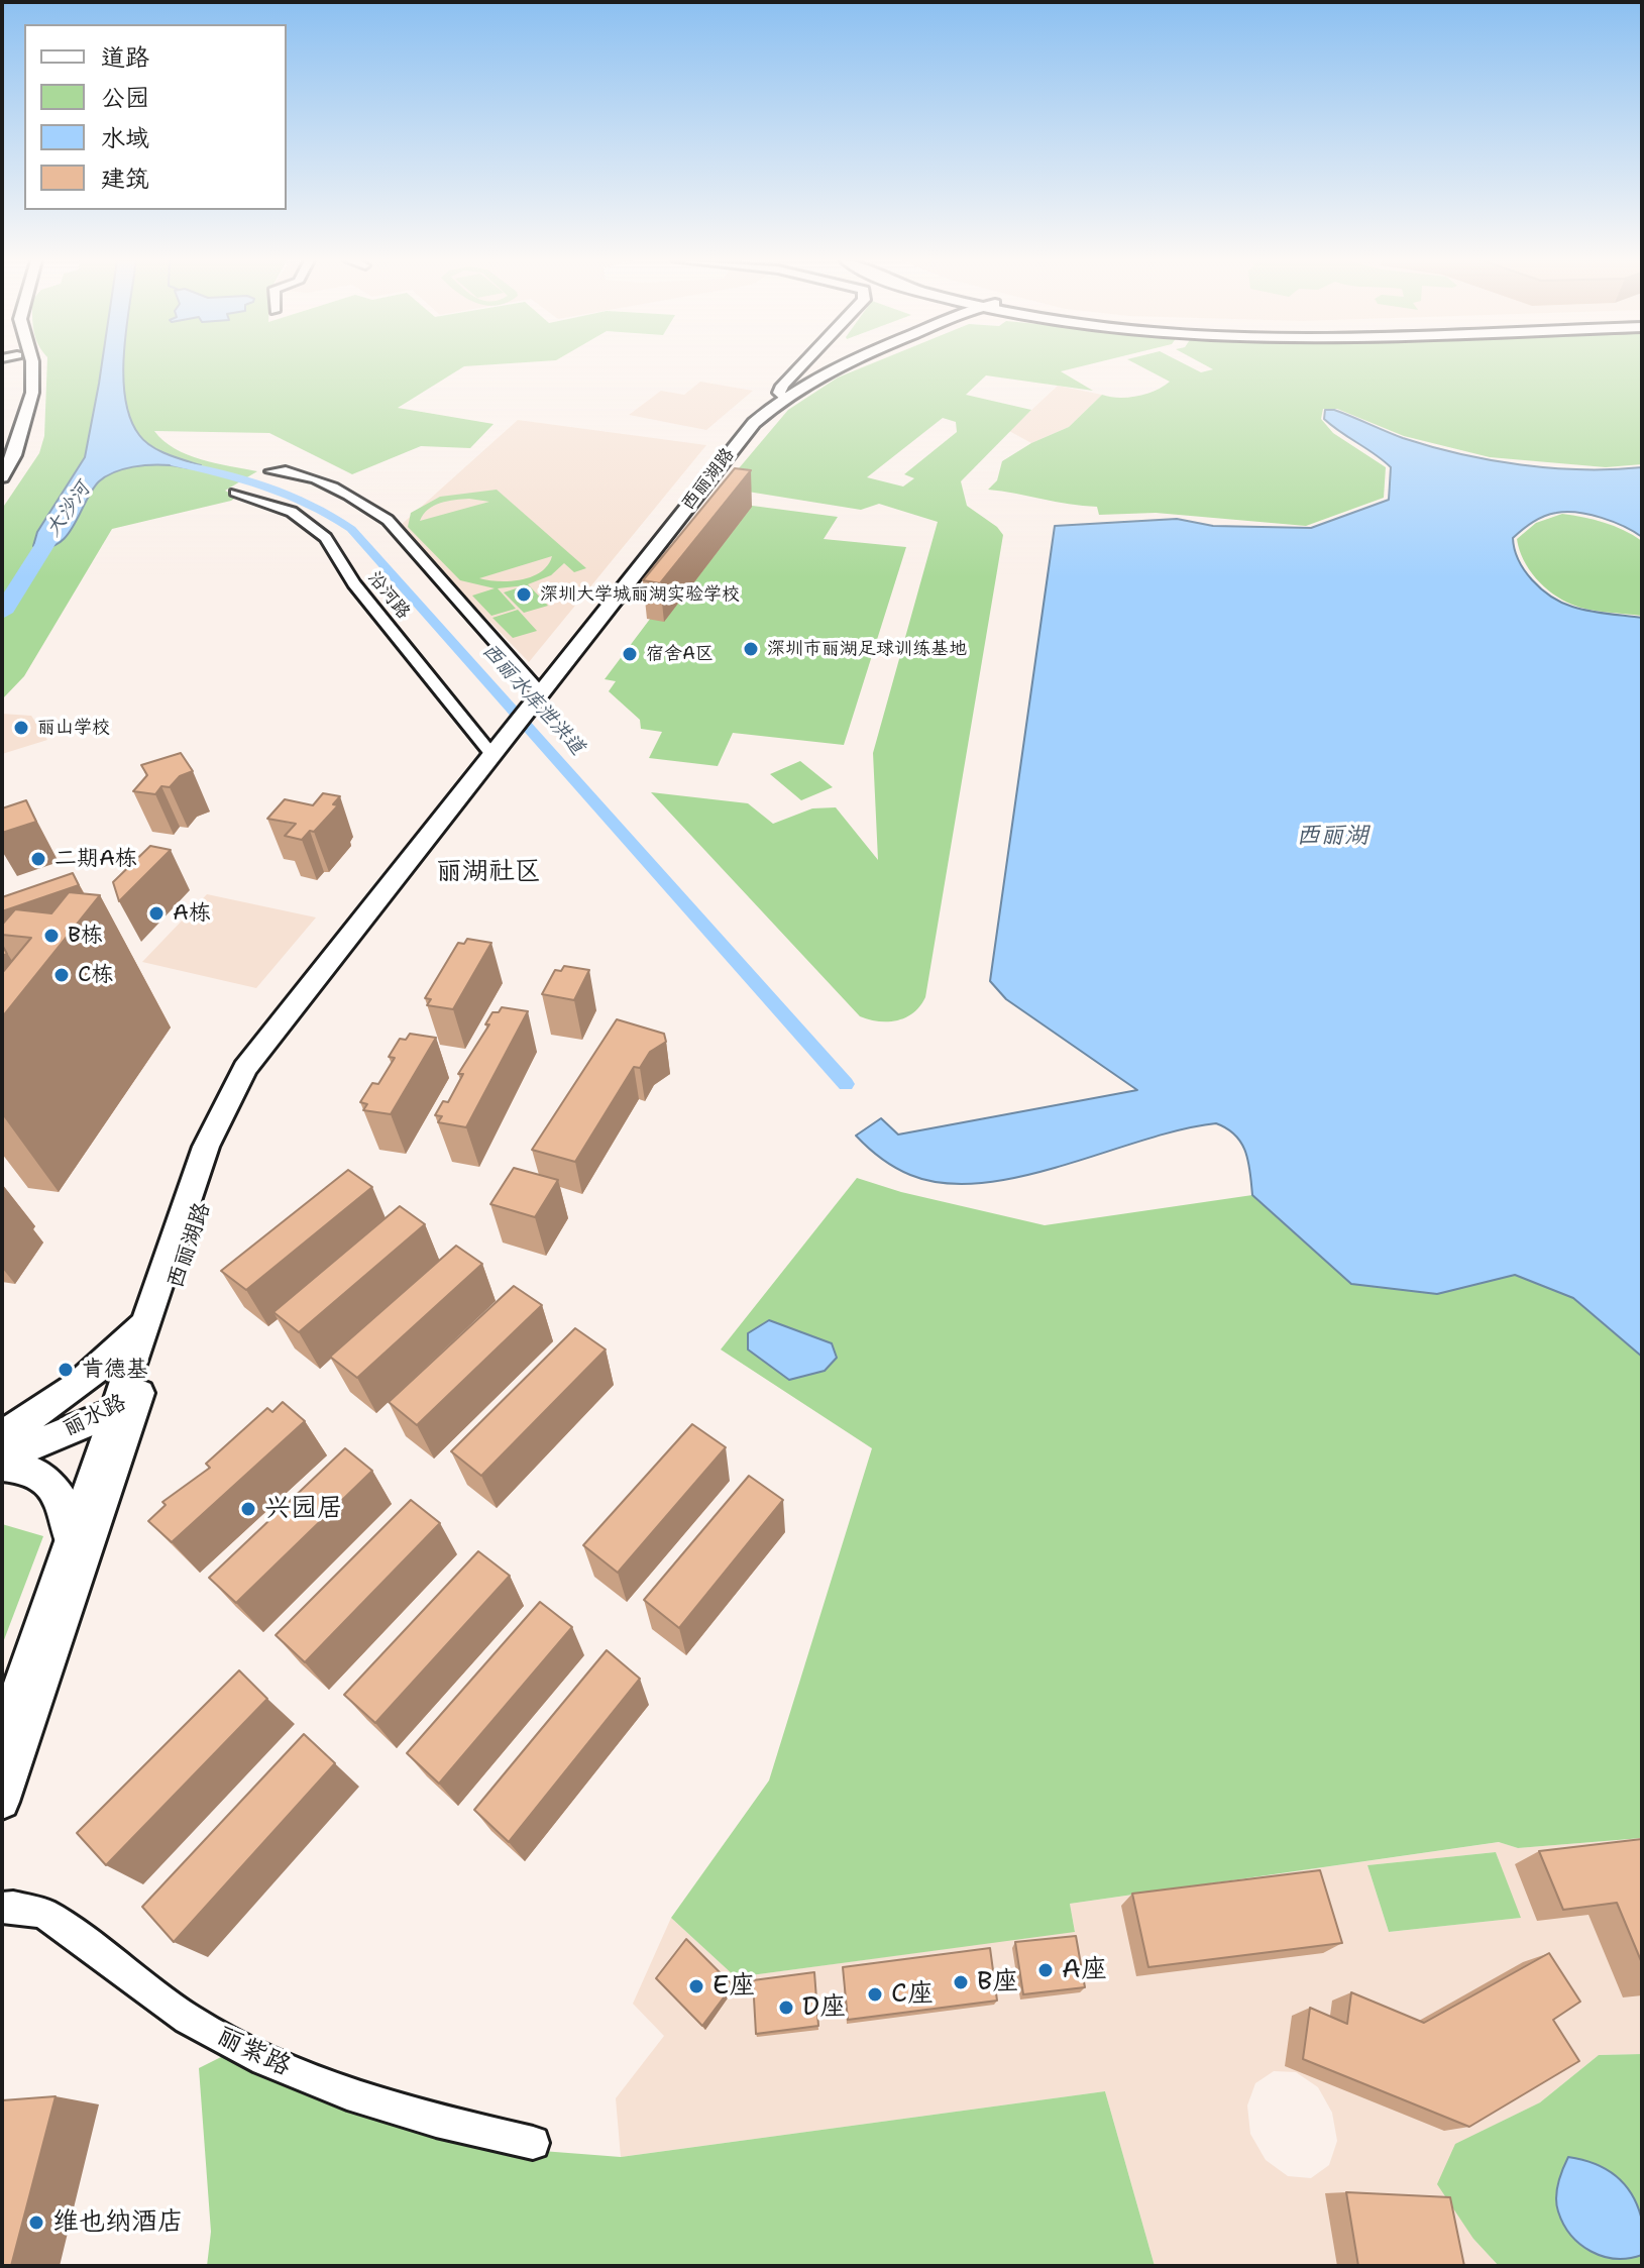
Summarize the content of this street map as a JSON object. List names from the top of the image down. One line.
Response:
{"streets":{"main road":["西丽湖路","丽水路"],"street":["沿河路","丽紫路"]},"crossings":[["西丽湖路","沿河路"],["西丽湖路","丽水路"]],"districts":["丽湖社区"],"water":["大沙河","西丽水库泄洪道","西丽湖"],"places":["深圳大学城丽湖实验学校","深圳市丽湖足球训练基地","宿舍A区","丽山学校","二期A栋","A栋","B栋","C栋","肯德基","兴园居","A座","B座","E座","C座","D座","维也纳酒店"],"legend":["道路","公园","水域","建筑"]}
